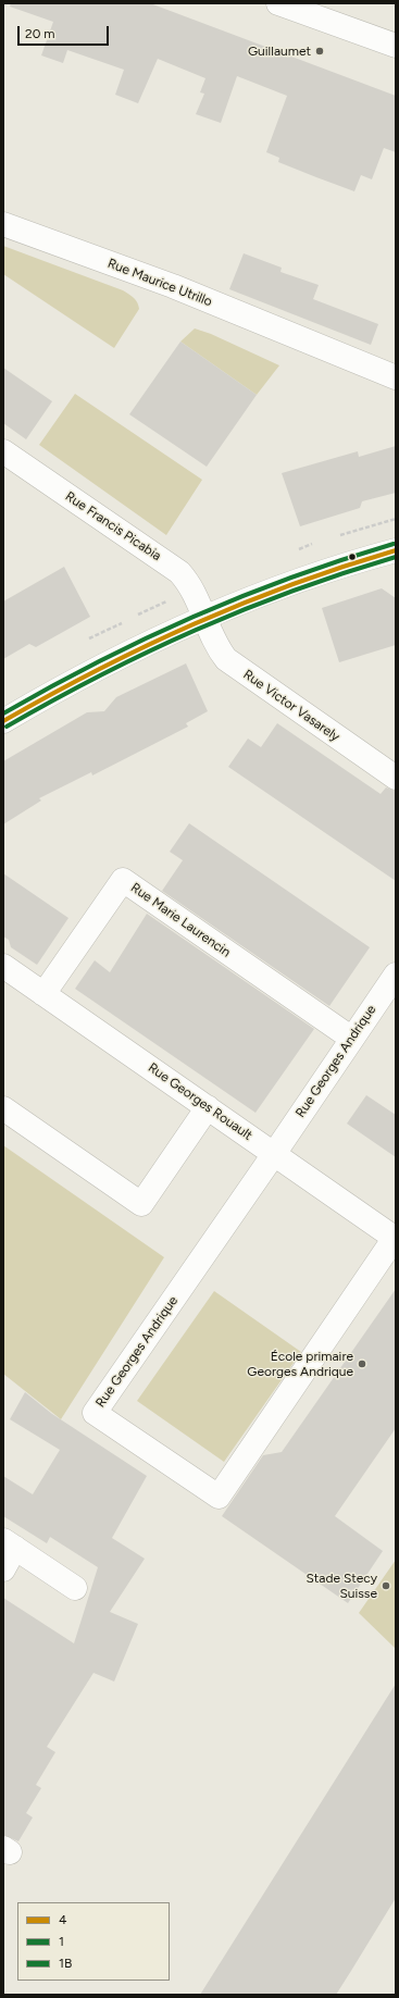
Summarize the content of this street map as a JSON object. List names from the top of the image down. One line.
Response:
{"streets":{"street":["Rue Maurice Utrillo","Rue Francis Picabia","Rue Victor Vasarely","Rue Marie Laurencin","Rue Georges Andrique","Rue Georges Rouault"]},"crossings":[["Rue Francis Picabia","Rue Victor Vasarely"],["Rue Marie Laurencin","Rue Georges Andrique"],["Rue Marie Laurencin","Rue Georges Rouault"],["Rue Georges Andrique","Rue Georges Rouault"]],"places":["Guillaumet","École primaire Georges Andrique","Stade Stecy Suisse"],"lines":["transit line 1B","transit line 4","transit line 1"],"legend":["4","1","1B"],"scale_bar":"20 m"}
